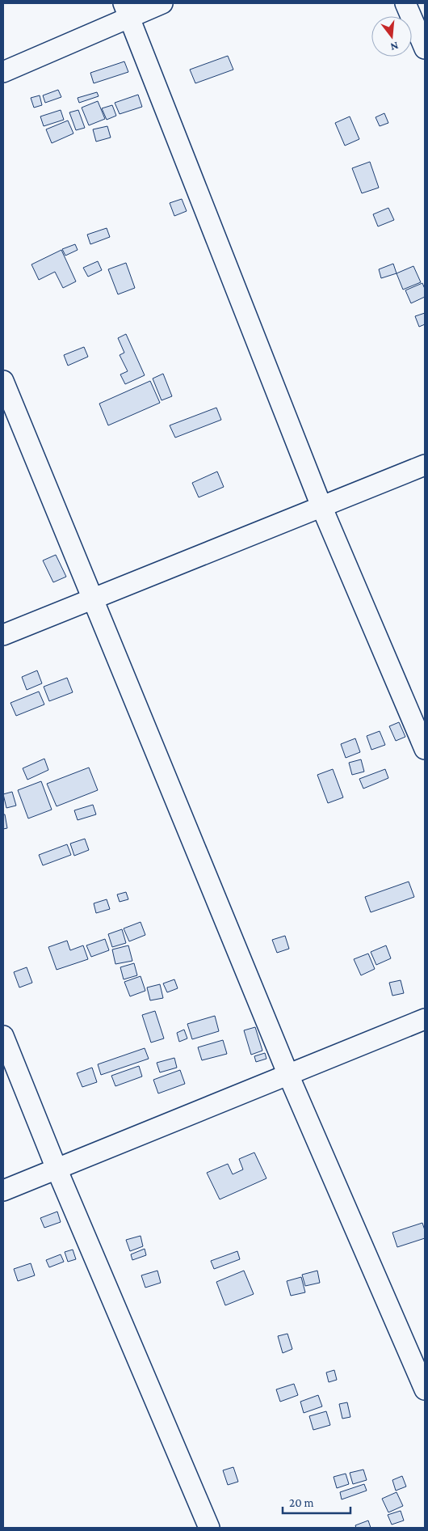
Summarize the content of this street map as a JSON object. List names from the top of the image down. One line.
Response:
{"scale_bar":"20 m","north":"bottom"}
